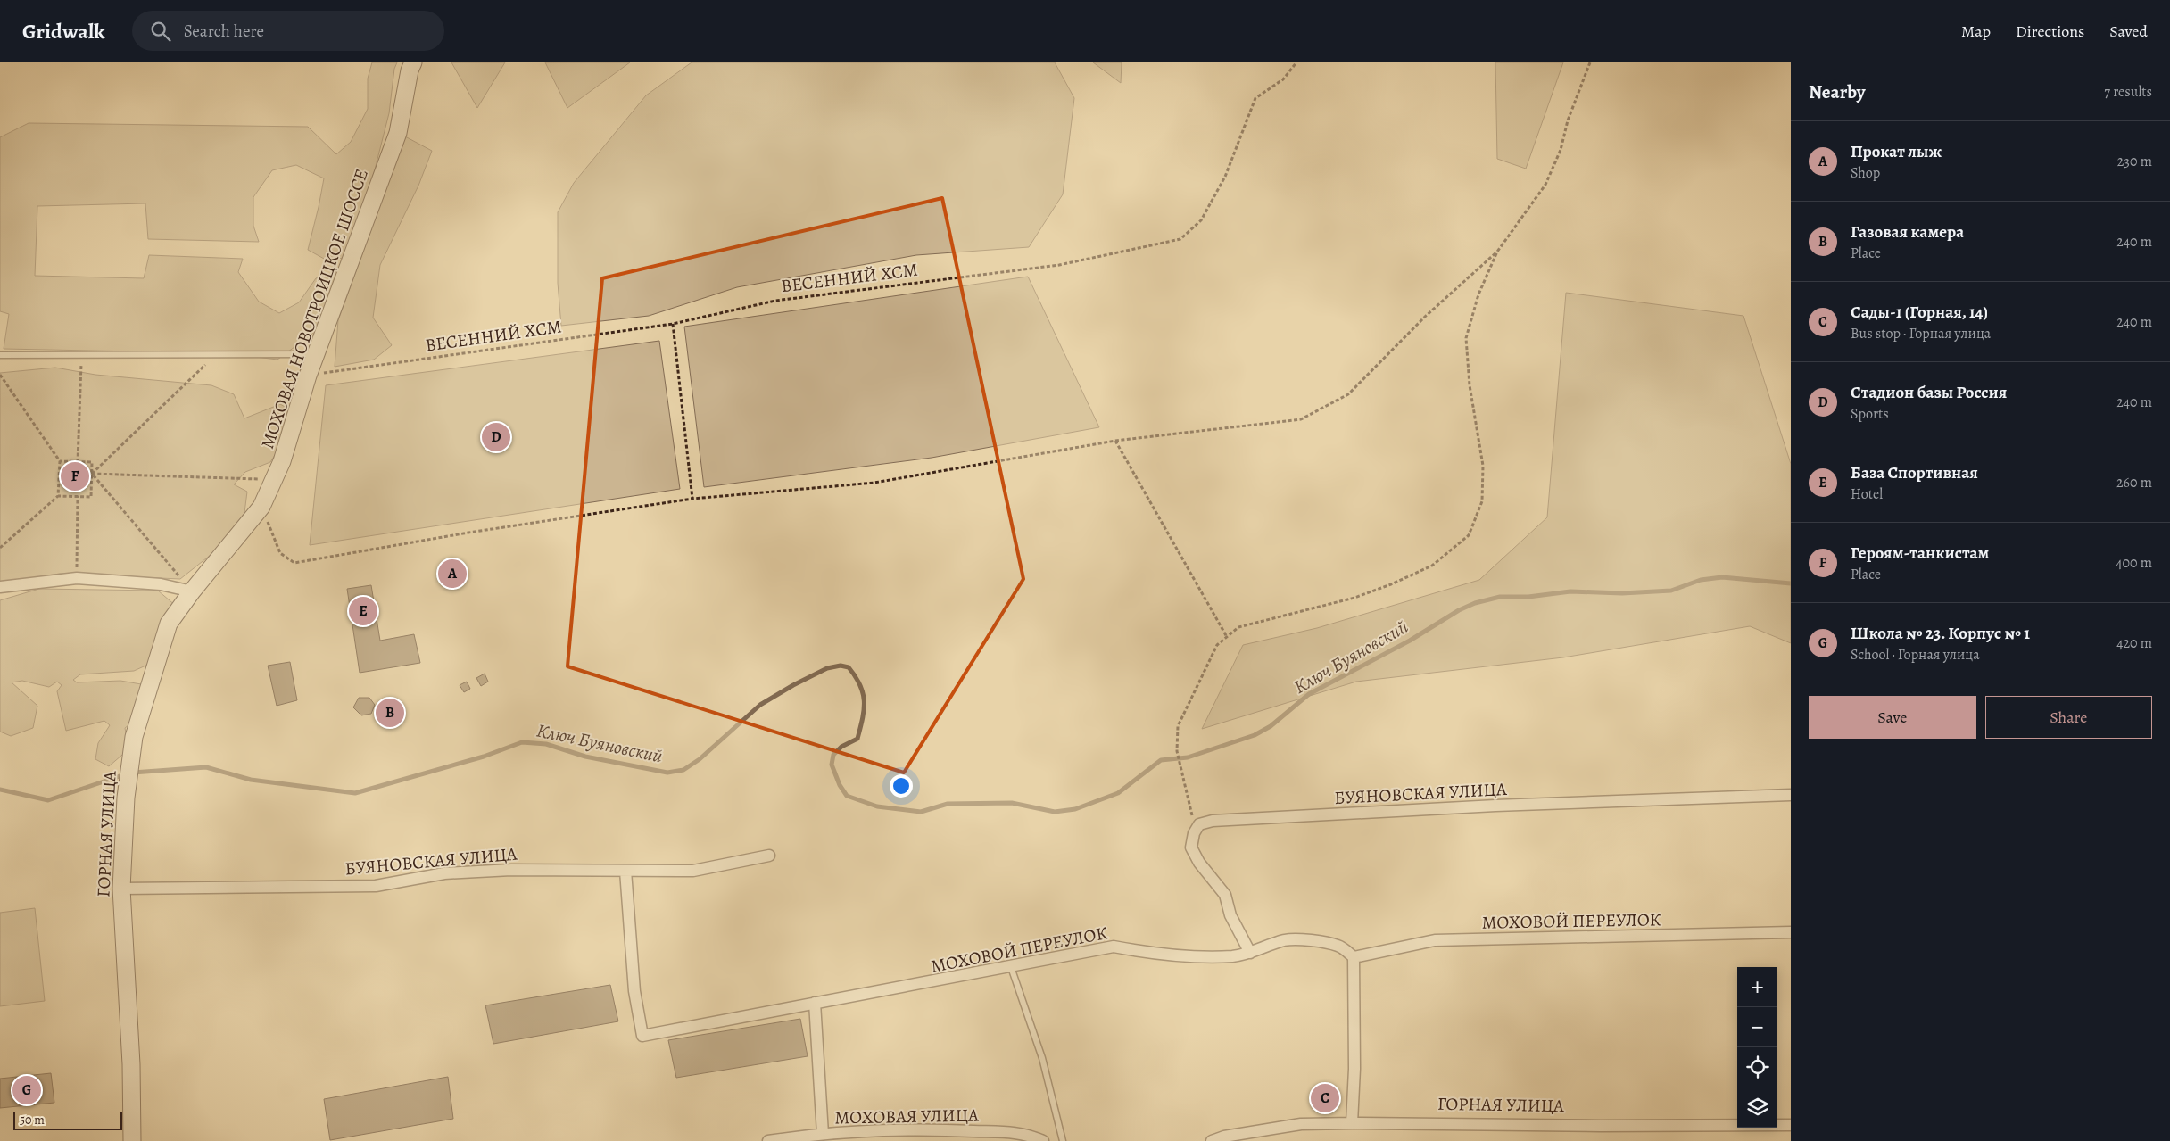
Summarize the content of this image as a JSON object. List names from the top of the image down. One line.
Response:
{"streets":{"main road":["МОХОВАЯ НОВОТРОИЦКОЕ ШОССЕ","ГОРНАЯ УЛИЦА"],"street":["БУЯНОВСКАЯ УЛИЦА","МОХОВОЙ ПЕРЕУЛОК","МОХОВАЯ УЛИЦА"],"path":["ВЕСЕННИЙ ХСМ"]},"crossings":[["ВЕСЕННИЙ ХСМ","МОХОВАЯ НОВОТРОИЦКОЕ ШОССЕ"],["МОХОВАЯ НОВОТРОИЦКОЕ ШОССЕ","ГОРНАЯ УЛИЦА"],["БУЯНОВСКАЯ УЛИЦА","ГОРНАЯ УЛИЦА"],["БУЯНОВСКАЯ УЛИЦА","МОХОВОЙ ПЕРЕУЛОК"]],"water":["Ключ Буяновский"],"scale_bar":"50 m","page":{"header":"Gridwalk","search":"Search here","nav":["Map","Directions","Saved"],"heading":["Nearby","7 results"],"list":[{"mark":"A","name":"Прокат лыж","note":"Shop","value":"230 m"},{"mark":"B","name":"Газовая камера","note":"Place","value":"240 m"},{"mark":"C","name":"Сады-1 (Горная, 14)","note":"Bus stop · Горная улица","value":"240 m"},{"mark":"D","name":"Стадион базы Россия","note":"Sports","value":"240 m"},{"mark":"E","name":"База Спортивная","note":"Hotel","value":"260 m"},{"mark":"F","name":"Героям-танкистам","note":"Place","value":"400 m"},{"mark":"G","name":"Школа № 23. Корпус № 1","note":"School · Горная улица","value":"420 m"}],"pins":["D","F","A","E","B","G","C"],"buttons":["Save","Share"],"map_buttons":["+","−"],"scale":"50 m"}}
